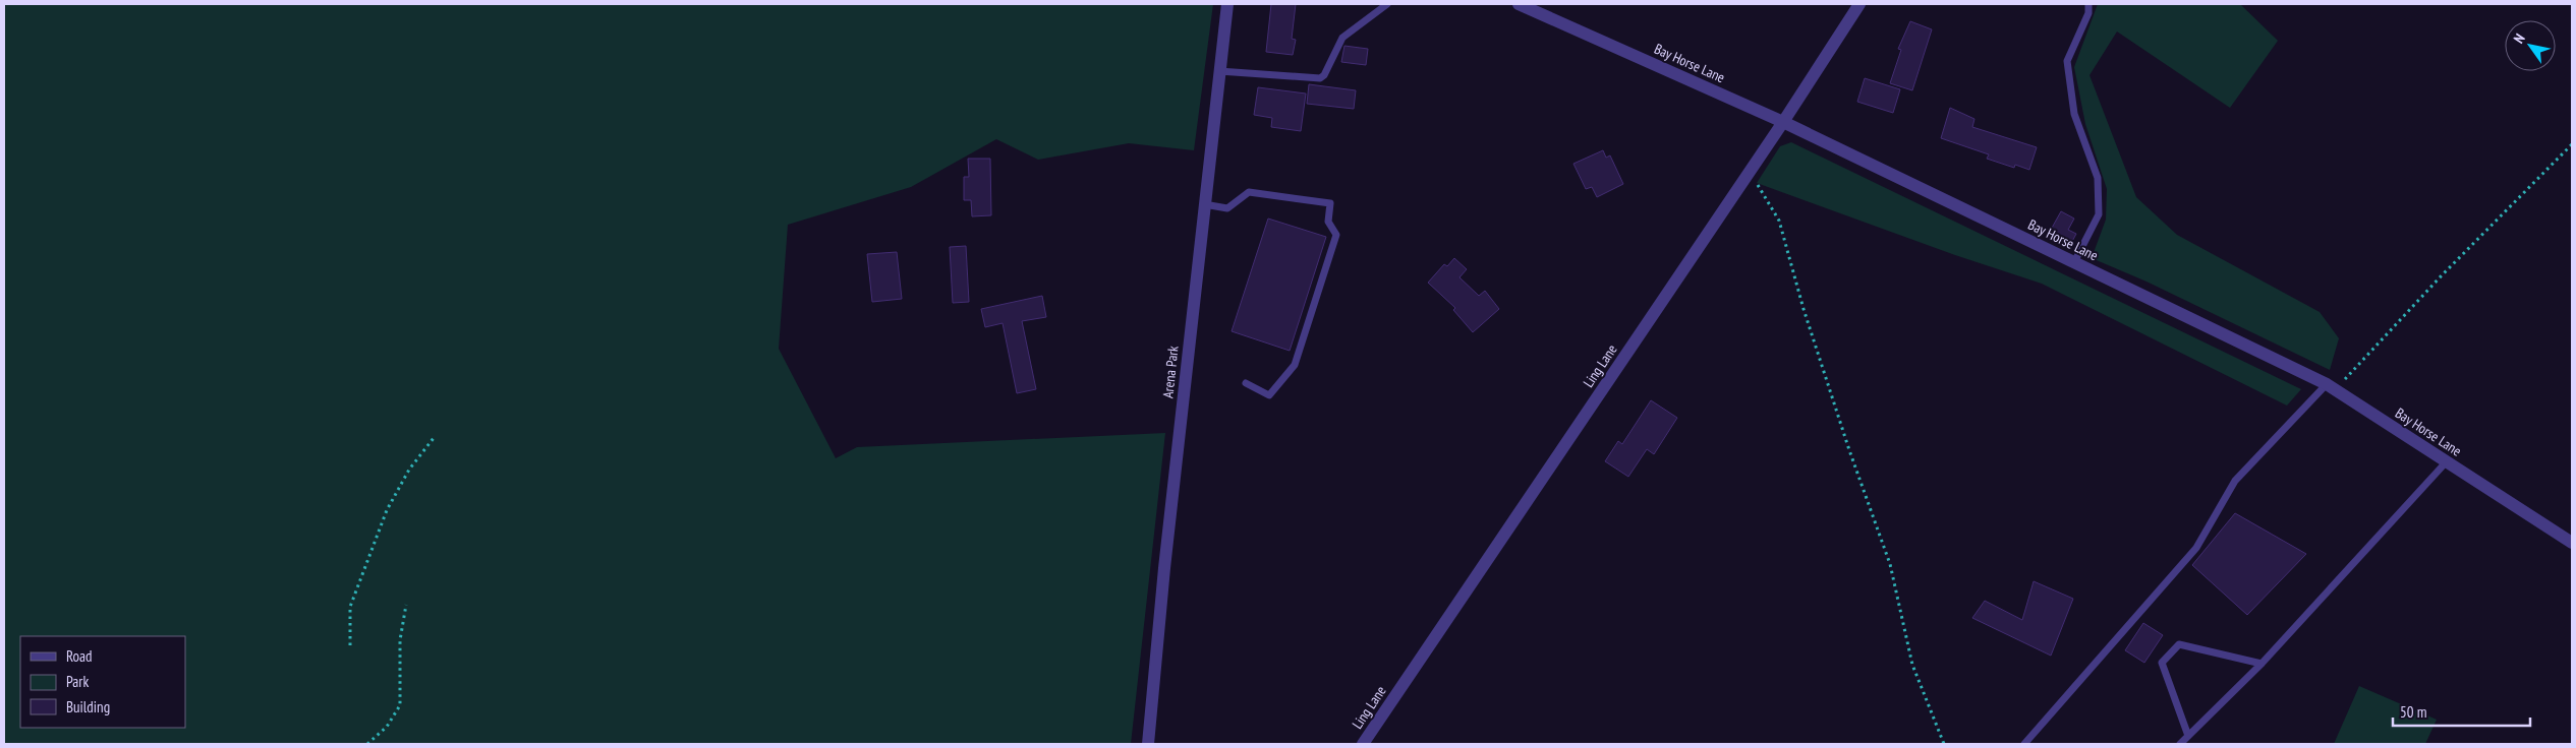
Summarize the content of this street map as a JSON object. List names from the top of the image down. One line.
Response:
{"streets":{"street":["Bay Horse Lane","Ling Lane","Arena Park"]},"crossings":[["Bay Horse Lane","Ling Lane"]],"legend":["Road","Park","Building"],"scale_bar":"50 m","north":"top left"}
